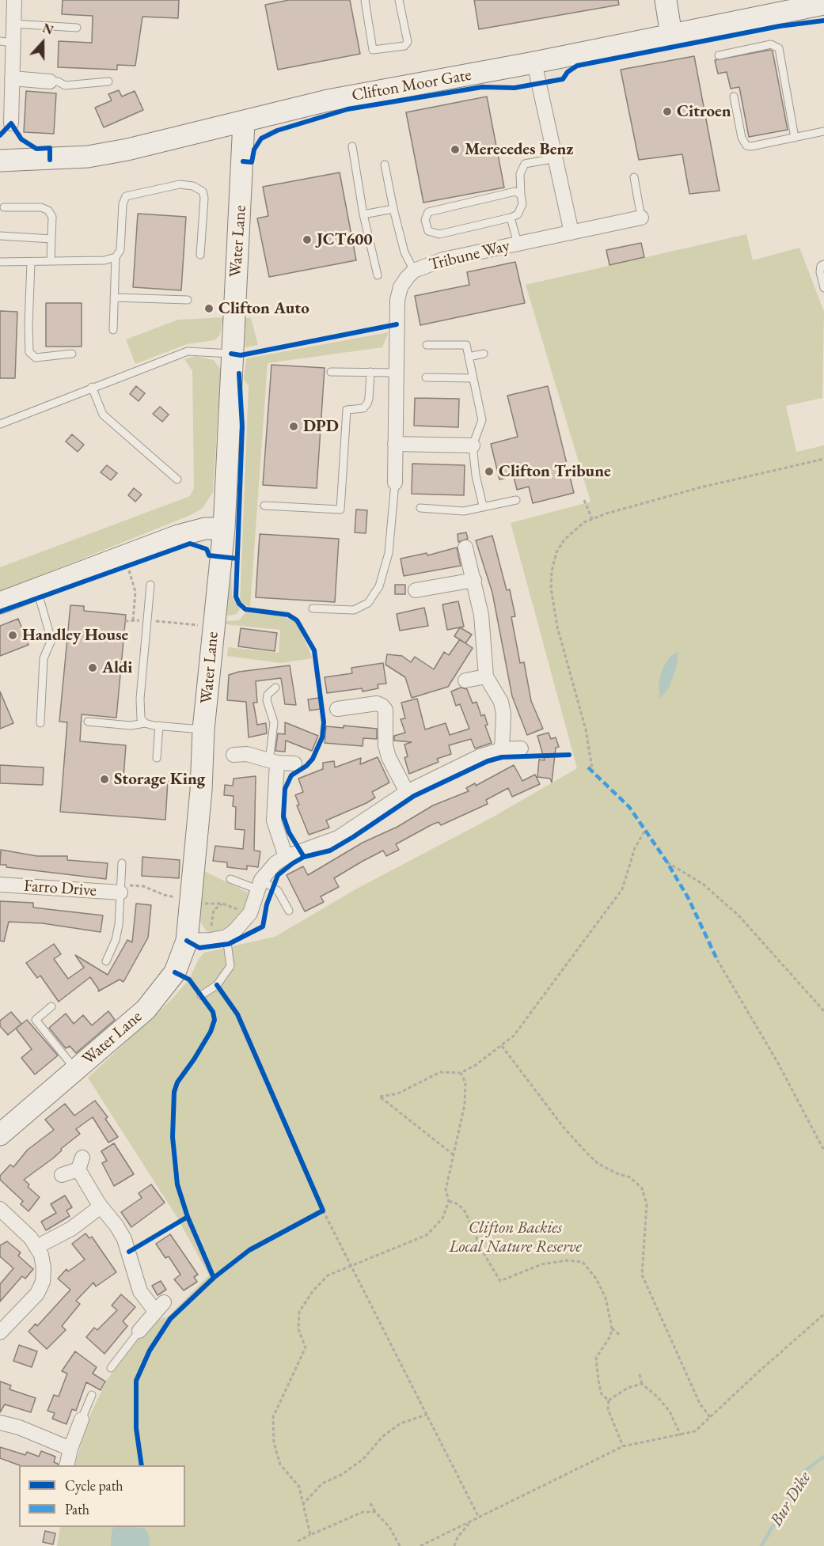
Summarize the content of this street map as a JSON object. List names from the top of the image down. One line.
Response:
{"streets":{"street":["Clifton Moor Gate","Water Lane","Tribune Way","Farro Drive"]},"crossings":[["Clifton Moor Gate","Water Lane"]],"water":["Bur Dike"],"parks":["Clifton Backies Local Nature Reserve"],"places":["Citroen","Merecedes Benz","JCT600","Clifton Auto","DPD","Clifton Tribune","Handley House","Aldi","Storage King"],"legend":["Cycle path","Path"],"north":"top"}
